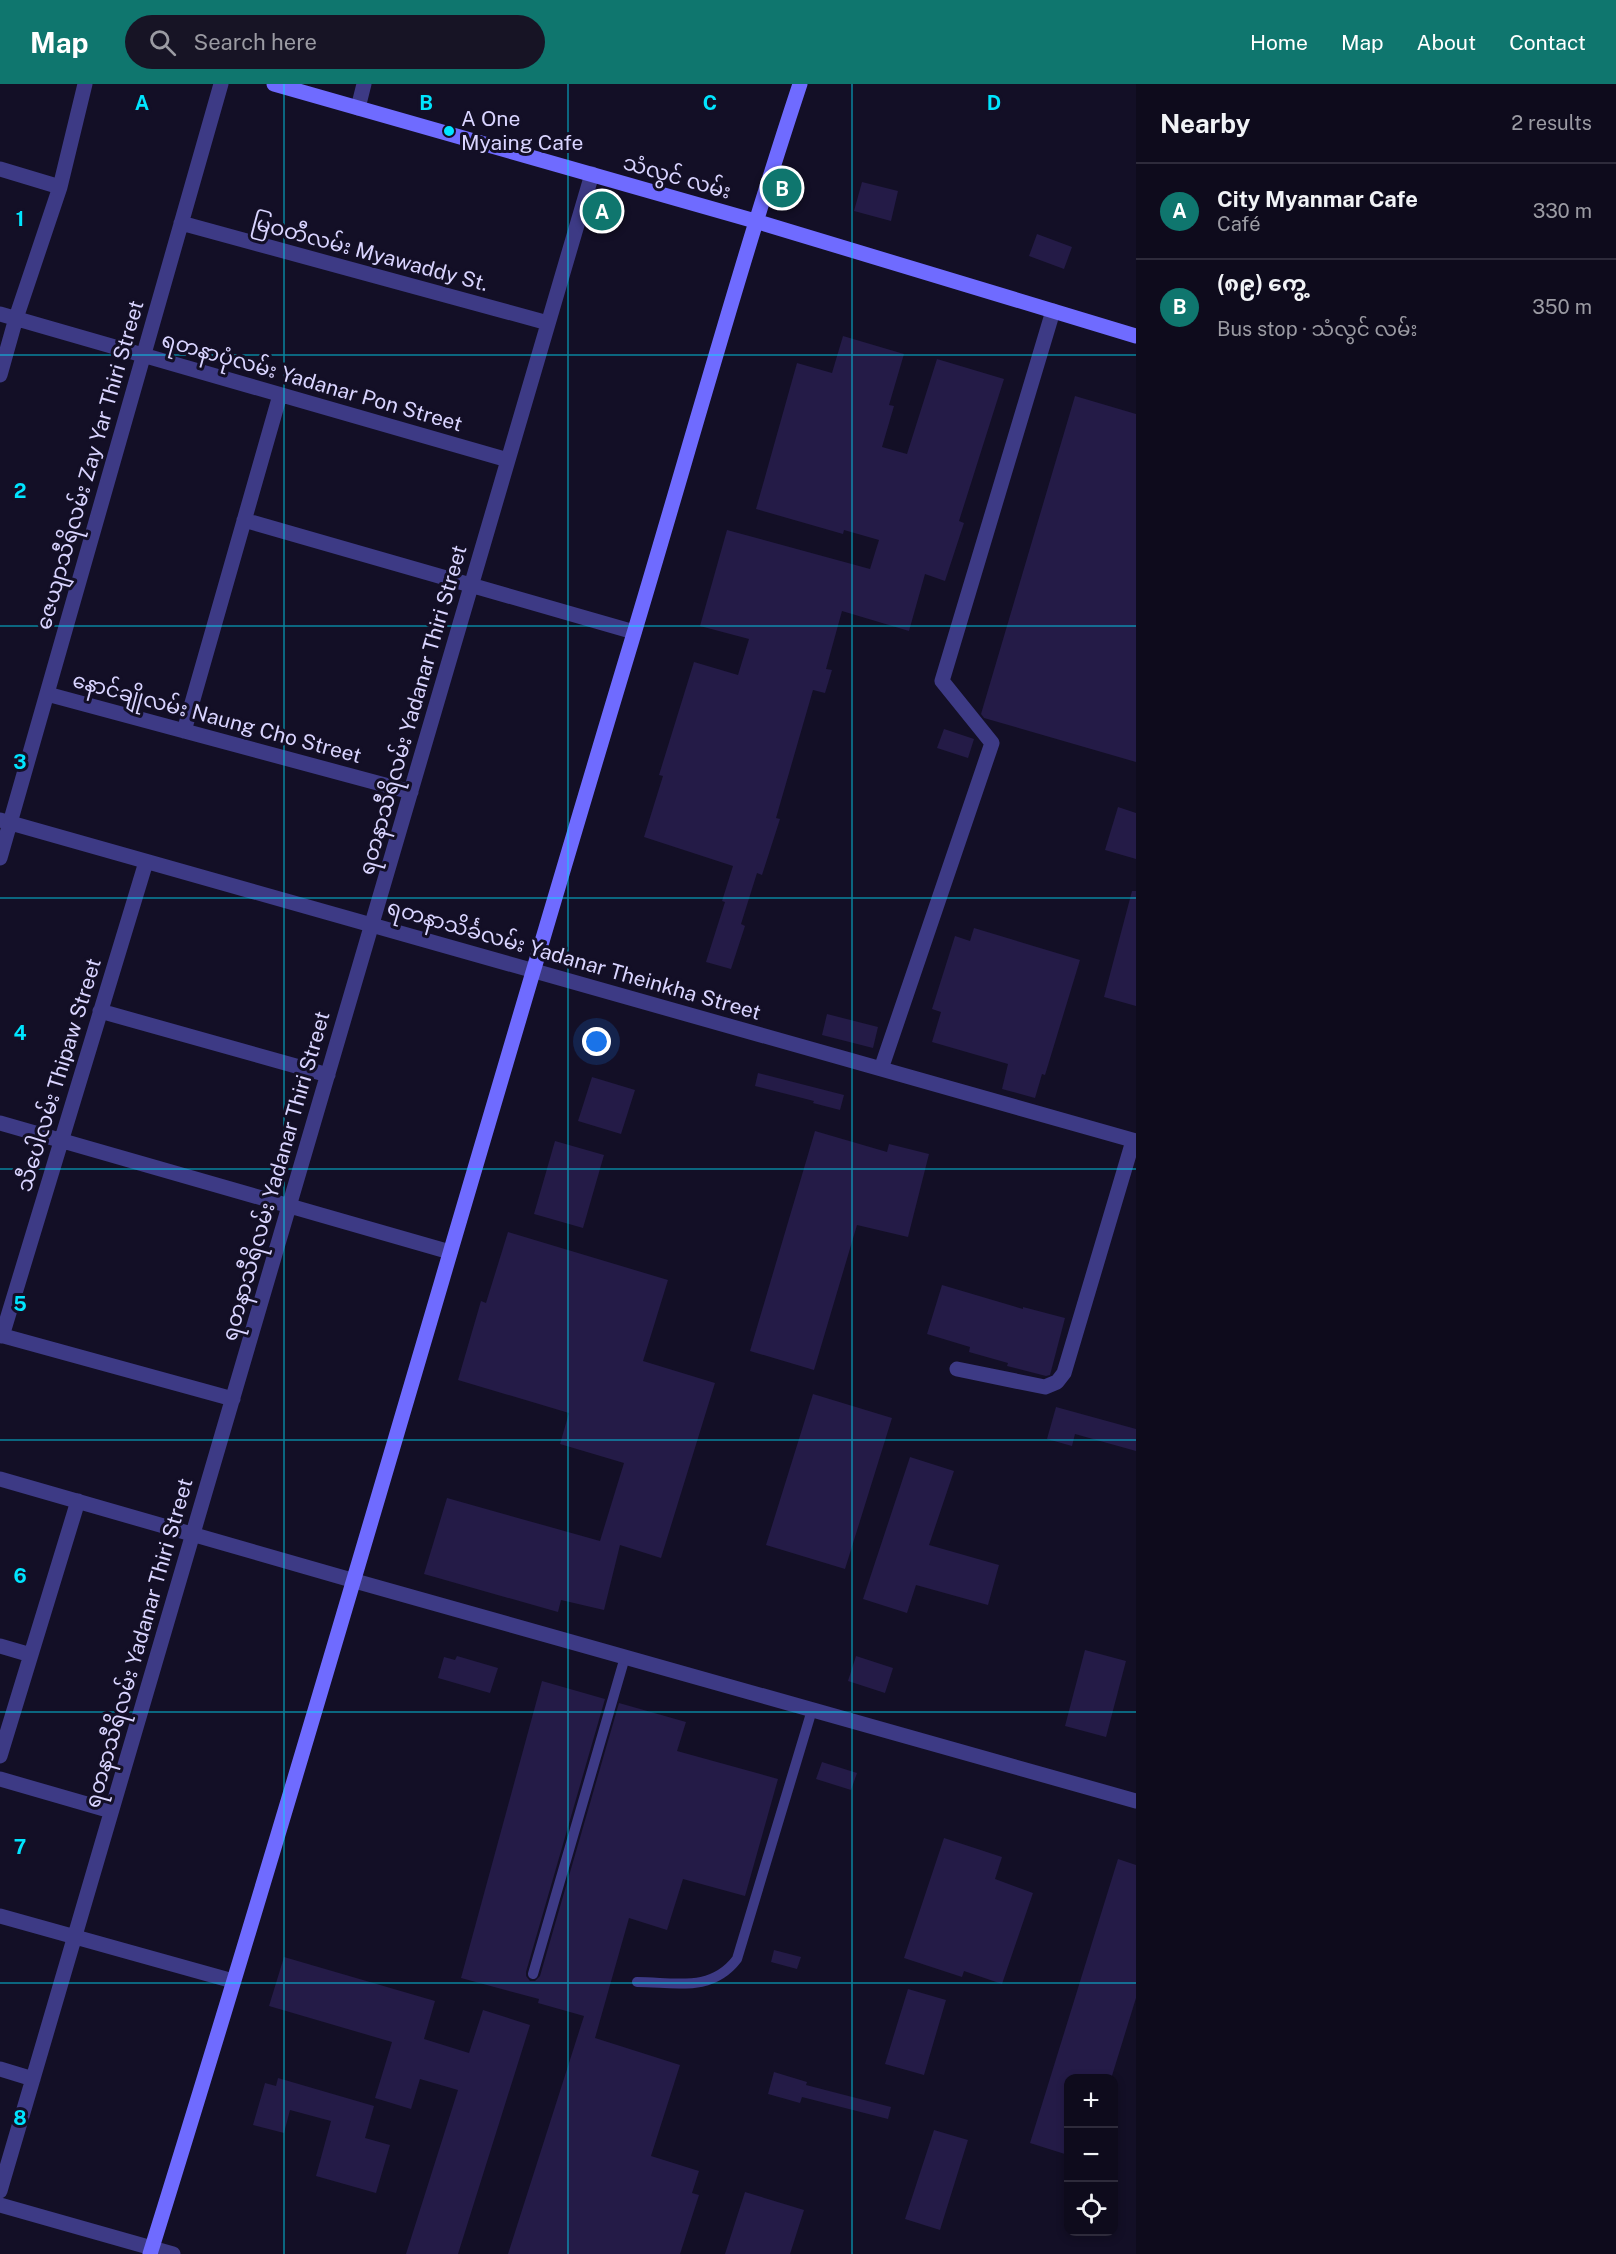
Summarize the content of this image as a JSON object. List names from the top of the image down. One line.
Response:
{"streets":{"street":["သံလွင် လမ်း","မြဝတီလမ်း Myawaddy St.","ရတနာပုံလမ်း Yadanar Pon Street","ဇေယျာသီရိလမ်း Zay Yar Thiri Street","ရတနာသီရိလမ်း Yadanar Thiri Street","နောင်ချိုလမ်း Naung Cho Street","ရတနာသိင်္ခလမ်း Yadanar Theinkha Street","သီပေါလမ်း Thipaw Street"]},"crossings":[["သံလွင် လမ်း","ရတနာသီရိလမ်း Yadanar Thiri Street"],["မြဝတီလမ်း Myawaddy St.","ဇေယျာသီရိလမ်း Zay Yar Thiri Street"],["မြဝတီလမ်း Myawaddy St.","ရတနာသီရိလမ်း Yadanar Thiri Street"],["ရတနာပုံလမ်း Yadanar Pon Street","ဇေယျာသီရိလမ်း Zay Yar Thiri Street"],["ရတနာပုံလမ်း Yadanar Pon Street","ရတနာသီရိလမ်း Yadanar Thiri Street"],["ဇေယျာသီရိလမ်း Zay Yar Thiri Street","နောင်ချိုလမ်း Naung Cho Street"],["ဇေယျာသီရိလမ်း Zay Yar Thiri Street","ရတနာသိင်္ခလမ်း Yadanar Theinkha Street"],["ရတနာသီရိလမ်း Yadanar Thiri Street","နောင်ချိုလမ်း Naung Cho Street"],["ရတနာသီရိလမ်း Yadanar Thiri Street","ရတနာသိင်္ခလမ်း Yadanar Theinkha Street"],["ရတနာသိင်္ခလမ်း Yadanar Theinkha Street","သီပေါလမ်း Thipaw Street"]],"places":["A One Myaing Cafe"],"page":{"header":"Map","search":"Search here","nav":["Home","Map","About","Contact"],"heading":["Nearby","2 results"],"list":[{"mark":"A","name":"City Myanmar Cafe","note":"Café","value":"330 m"},{"mark":"B","name":"(၈၉) ကွေ့","note":"Bus stop · သံလွင် လမ်း","value":"350 m"}],"pins":["B","A"],"map_buttons":["+","−"]},"grid":{"columns":["A","B","C","D"],"rows":["1","2","3","4","5","6","7","8"]}}
